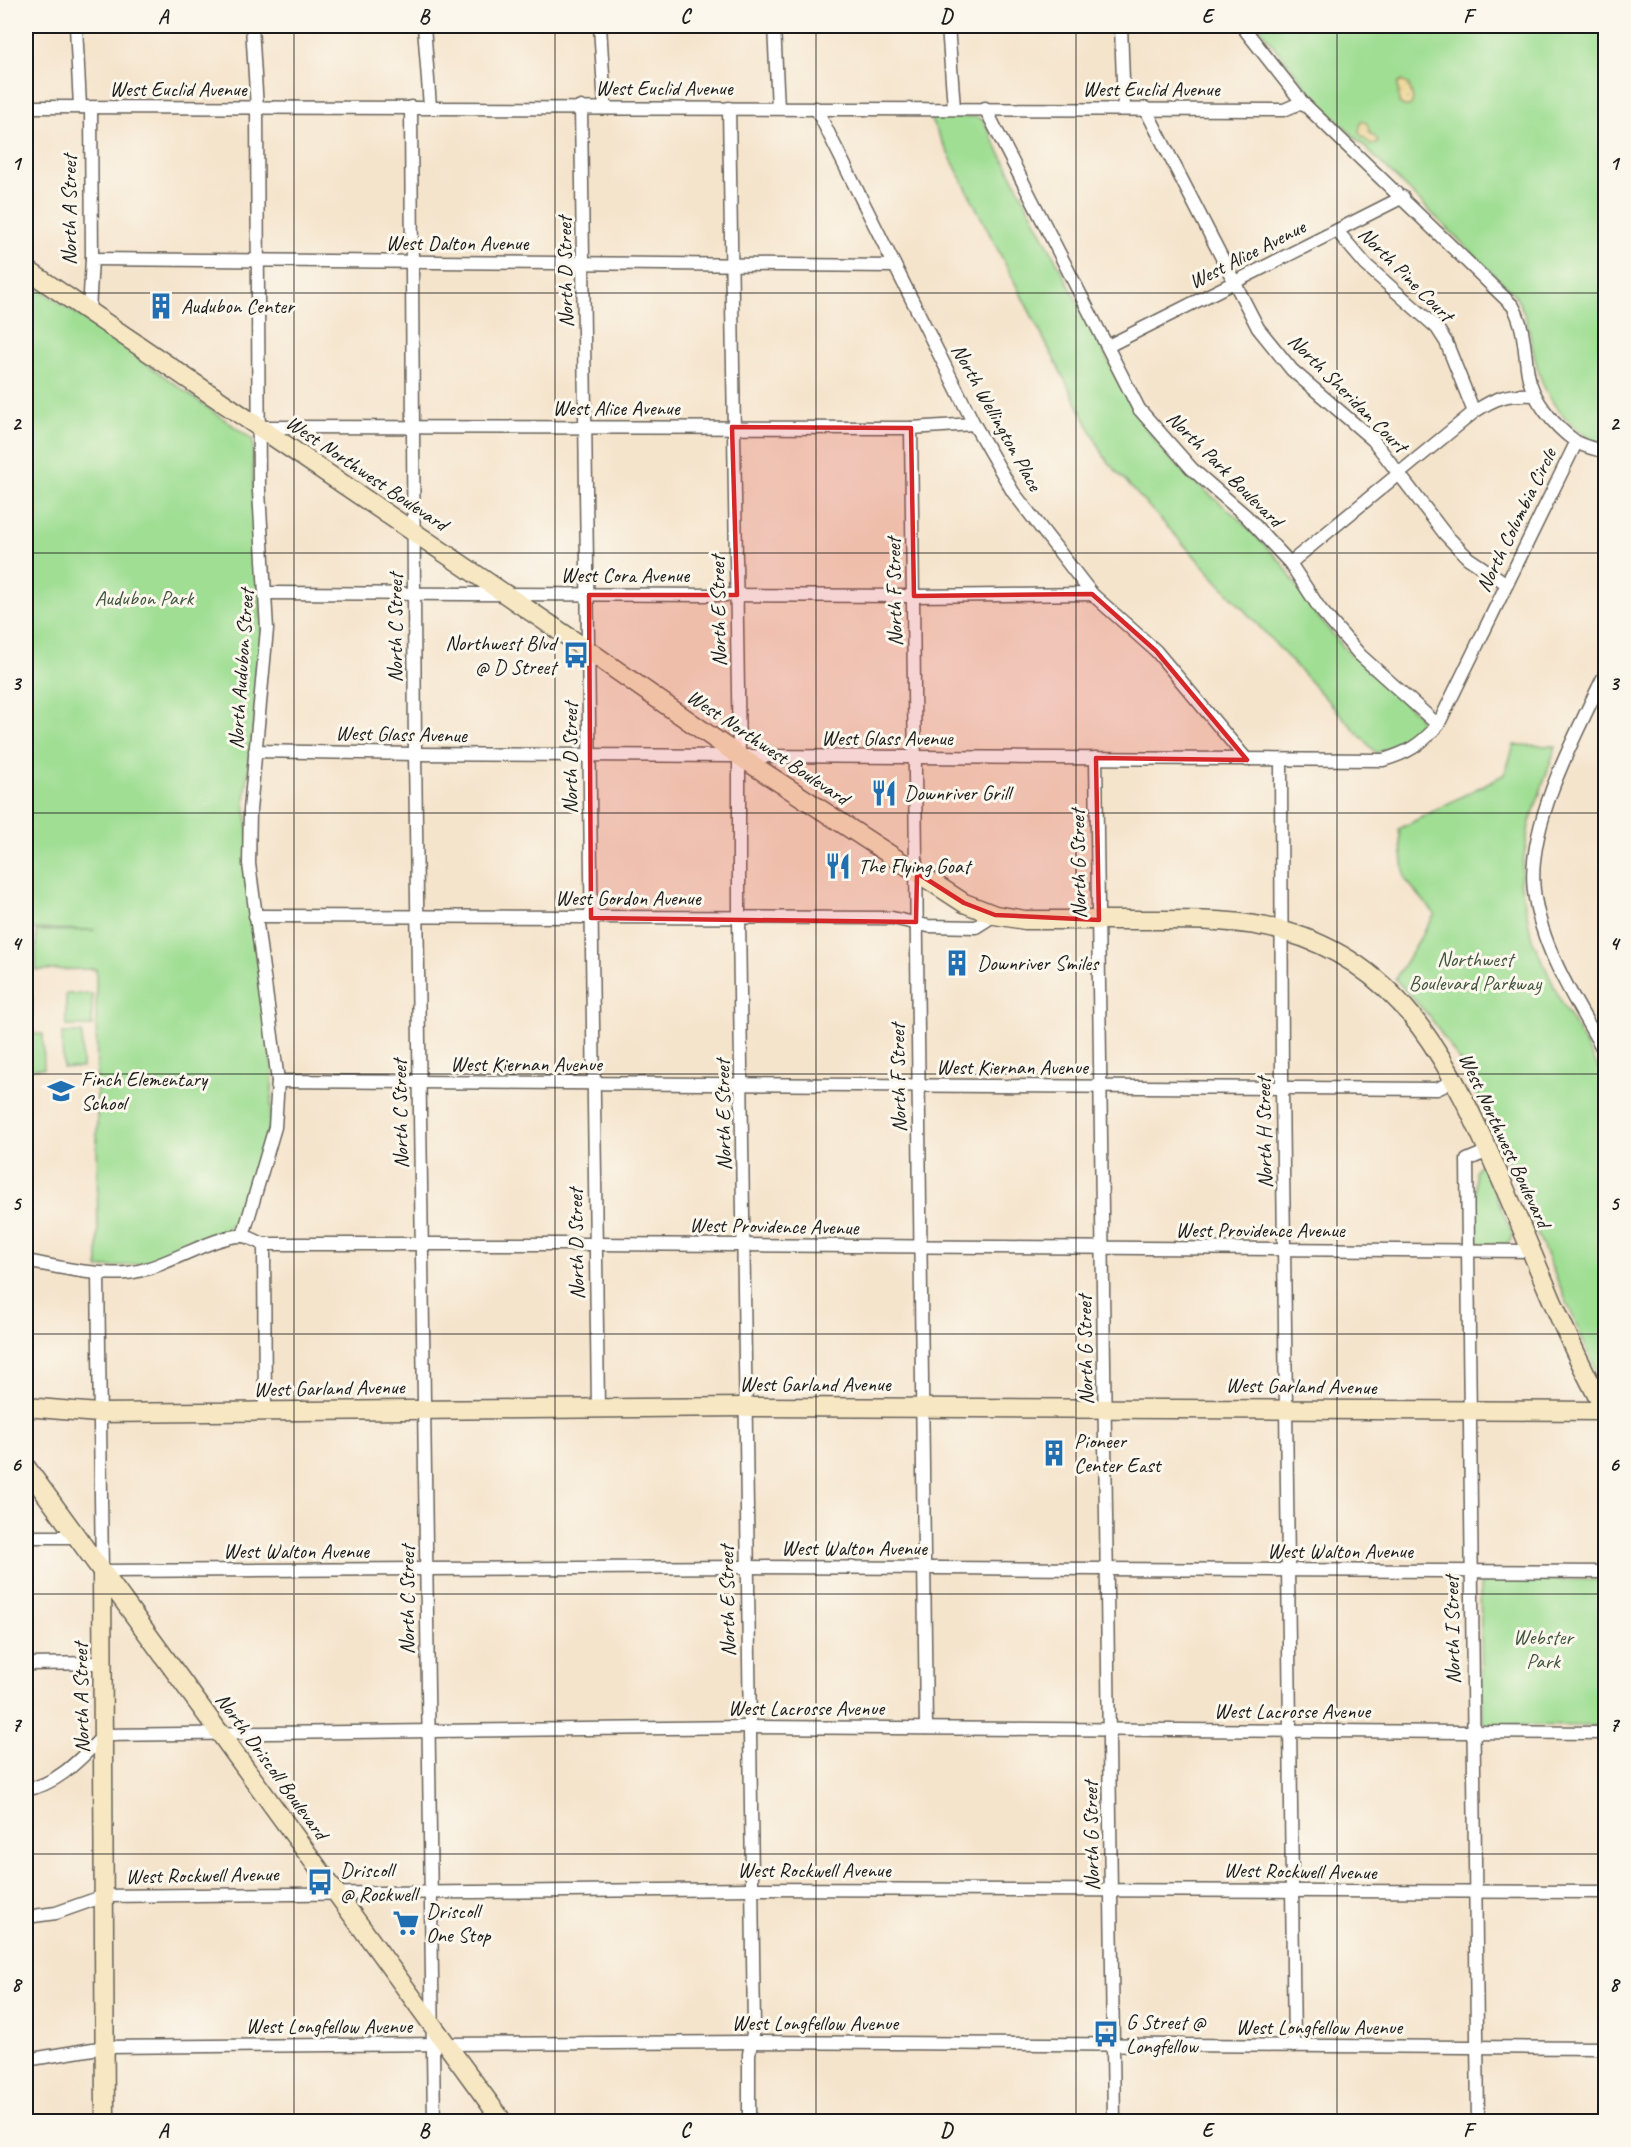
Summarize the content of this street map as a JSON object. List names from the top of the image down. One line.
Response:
{"streets":{"main road":["North A Street","West Northwest Boulevard","West Garland Avenue","North Driscoll Boulevard"],"street":["West Euclid Avenue","West Dalton Avenue","West Alice Avenue","North D Street","North Pine Court","North Sheridan Court","North Wellington Place","North Park Boulevard","North Columbia Circle","West Cora Avenue","North F Street","North E Street","North C Street","North Audubon Street","West Glass Avenue","North G Street","West Gordon Avenue","West Kiernan Avenue","North H Street","West Providence Avenue","West Walton Avenue","North I Street","West Lacrosse Avenue","West Rockwell Avenue","West Longfellow Avenue"]},"crossings":[["West Euclid Avenue","North A Street"],["West Euclid Avenue","North D Street"],["West Euclid Avenue","North Sheridan Court"],["West Euclid Avenue","North Wellington Place"],["West Euclid Avenue","North Park Boulevard"],["West Euclid Avenue","North Columbia Circle"],["West Euclid Avenue","North E Street"],["West Euclid Avenue","North C Street"],["West Euclid Avenue","North Audubon Street"],["North A Street","West Dalton Avenue"],["North A Street","West Northwest Boulevard"],["North A Street","West Garland Avenue"],["North A Street","West Walton Avenue"],["North A Street","West Lacrosse Avenue"],["North A Street","North Driscoll Boulevard"],["North A Street","West Rockwell Avenue"],["North A Street","West Longfellow Avenue"],["West Dalton Avenue","North D Street"],["West Dalton Avenue","North Wellington Place"],["West Dalton Avenue","North E Street"],["West Dalton Avenue","North C Street"],["West Dalton Avenue","North Audubon Street"],["West Alice Avenue","North D Street"],["West Alice Avenue","North Pine Court"],["West Alice Avenue","North Sheridan Court"],["West Alice Avenue","North Wellington Place"],["West Alice Avenue","North Park Boulevard"],["West Alice Avenue","West Northwest Boulevard"],["West Alice Avenue","North Columbia Circle"],["West Alice Avenue","North F Street"],["West Alice Avenue","North E Street"],["West Alice Avenue","North C Street"],["West Alice Avenue","North Audubon Street"],["North D Street","West Northwest Boulevard"],["North D Street","West Cora Avenue"],["North D Street","West Glass Avenue"],["North D Street","West Gordon Avenue"],["North D Street","West Kiernan Avenue"],["North D Street","West Providence Avenue"],["North D Street","West Garland Avenue"],["North Sheridan Court","North Columbia Circle"],["North Wellington Place","West Cora Avenue"],["North Wellington Place","West Glass Avenue"],["North Park Boulevard","North Columbia Circle"],["West Northwest Boulevard","West Cora Avenue"],["West Northwest Boulevard","North F Street"],["West Northwest Boulevard","North E Street"],["West Northwest Boulevard","North C Street"],["West Northwest Boulevard","North Audubon Street"],["West Northwest Boulevard","West Glass Avenue"],["West Northwest Boulevard","North G Street"],["West Northwest Boulevard","West Gordon Avenue"],["West Northwest Boulevard","West Kiernan Avenue"],["West Northwest Boulevard","North H Street"],["West Northwest Boulevard","West Providence Avenue"],["West Northwest Boulevard","West Garland Avenue"],["West Northwest Boulevard","North I Street"],["North Columbia Circle","West Glass Avenue"],["West Cora Avenue","North F Street"],["West Cora Avenue","North E Street"],["West Cora Avenue","North C Street"],["West Cora Avenue","North Audubon Street"],["North F Street","West Glass Avenue"],["North F Street","West Gordon Avenue"],["North F Street","West Kiernan Avenue"],["North F Street","West Providence Avenue"],["North F Street","West Garland Avenue"],["North F Street","West Walton Avenue"],["North F Street","West Lacrosse Avenue"],["North E Street","West Glass Avenue"],["North E Street","West Gordon Avenue"],["North E Street","West Kiernan Avenue"],["North E Street","West Providence Avenue"],["North E Street","West Garland Avenue"],["North E Street","West Walton Avenue"],["North E Street","West Lacrosse Avenue"],["North E Street","West Rockwell Avenue"],["North E Street","West Longfellow Avenue"],["North C Street","West Glass Avenue"],["North C Street","West Gordon Avenue"],["North C Street","West Kiernan Avenue"],["North C Street","West Providence Avenue"],["North C Street","West Garland Avenue"],["North C Street","West Walton Avenue"],["North C Street","West Lacrosse Avenue"],["North C Street","North Driscoll Boulevard"],["North C Street","West Rockwell Avenue"],["North Audubon Street","West Glass Avenue"],["North Audubon Street","West Gordon Avenue"],["North Audubon Street","West Kiernan Avenue"],["North Audubon Street","West Providence Avenue"],["West Glass Avenue","North G Street"],["West Glass Avenue","North H Street"],["North G Street","West Kiernan Avenue"],["North G Street","West Providence Avenue"],["North G Street","West Garland Avenue"],["North G Street","West Walton Avenue"],["North G Street","West Lacrosse Avenue"],["North G Street","West Rockwell Avenue"],["North G Street","West Longfellow Avenue"],["West Kiernan Avenue","North H Street"],["North H Street","West Providence Avenue"],["North H Street","West Garland Avenue"],["North H Street","West Walton Avenue"],["North H Street","West Lacrosse Avenue"],["North H Street","West Rockwell Avenue"],["North H Street","West Longfellow Avenue"],["West Providence Avenue","North I Street"],["West Garland Avenue","North I Street"],["West Walton Avenue","North I Street"],["West Walton Avenue","North Driscoll Boulevard"],["North I Street","West Lacrosse Avenue"],["North I Street","West Rockwell Avenue"],["North I Street","West Longfellow Avenue"],["West Lacrosse Avenue","North Driscoll Boulevard"],["North Driscoll Boulevard","West Rockwell Avenue"],["North Driscoll Boulevard","West Longfellow Avenue"]],"parks":["Audubon Park","Northwest Boulevard Parkway","Webster Park"],"places":{"building":["Audubon Center","Downriver Smiles","Pioneer Center East"],"bus stop":["Northwest Blvd @ D Street","Driscoll @ Rockwell","G Street @ Longfellow"],"restaurant":["Downriver Grill","The Flying Goat"],"school or university":["Finch Elementary School"],"supermarket":["Driscoll One Stop"]},"grid":{"columns":["A","B","C","D","E","F"],"rows":["1","2","3","4","5","6","7","8"]}}
